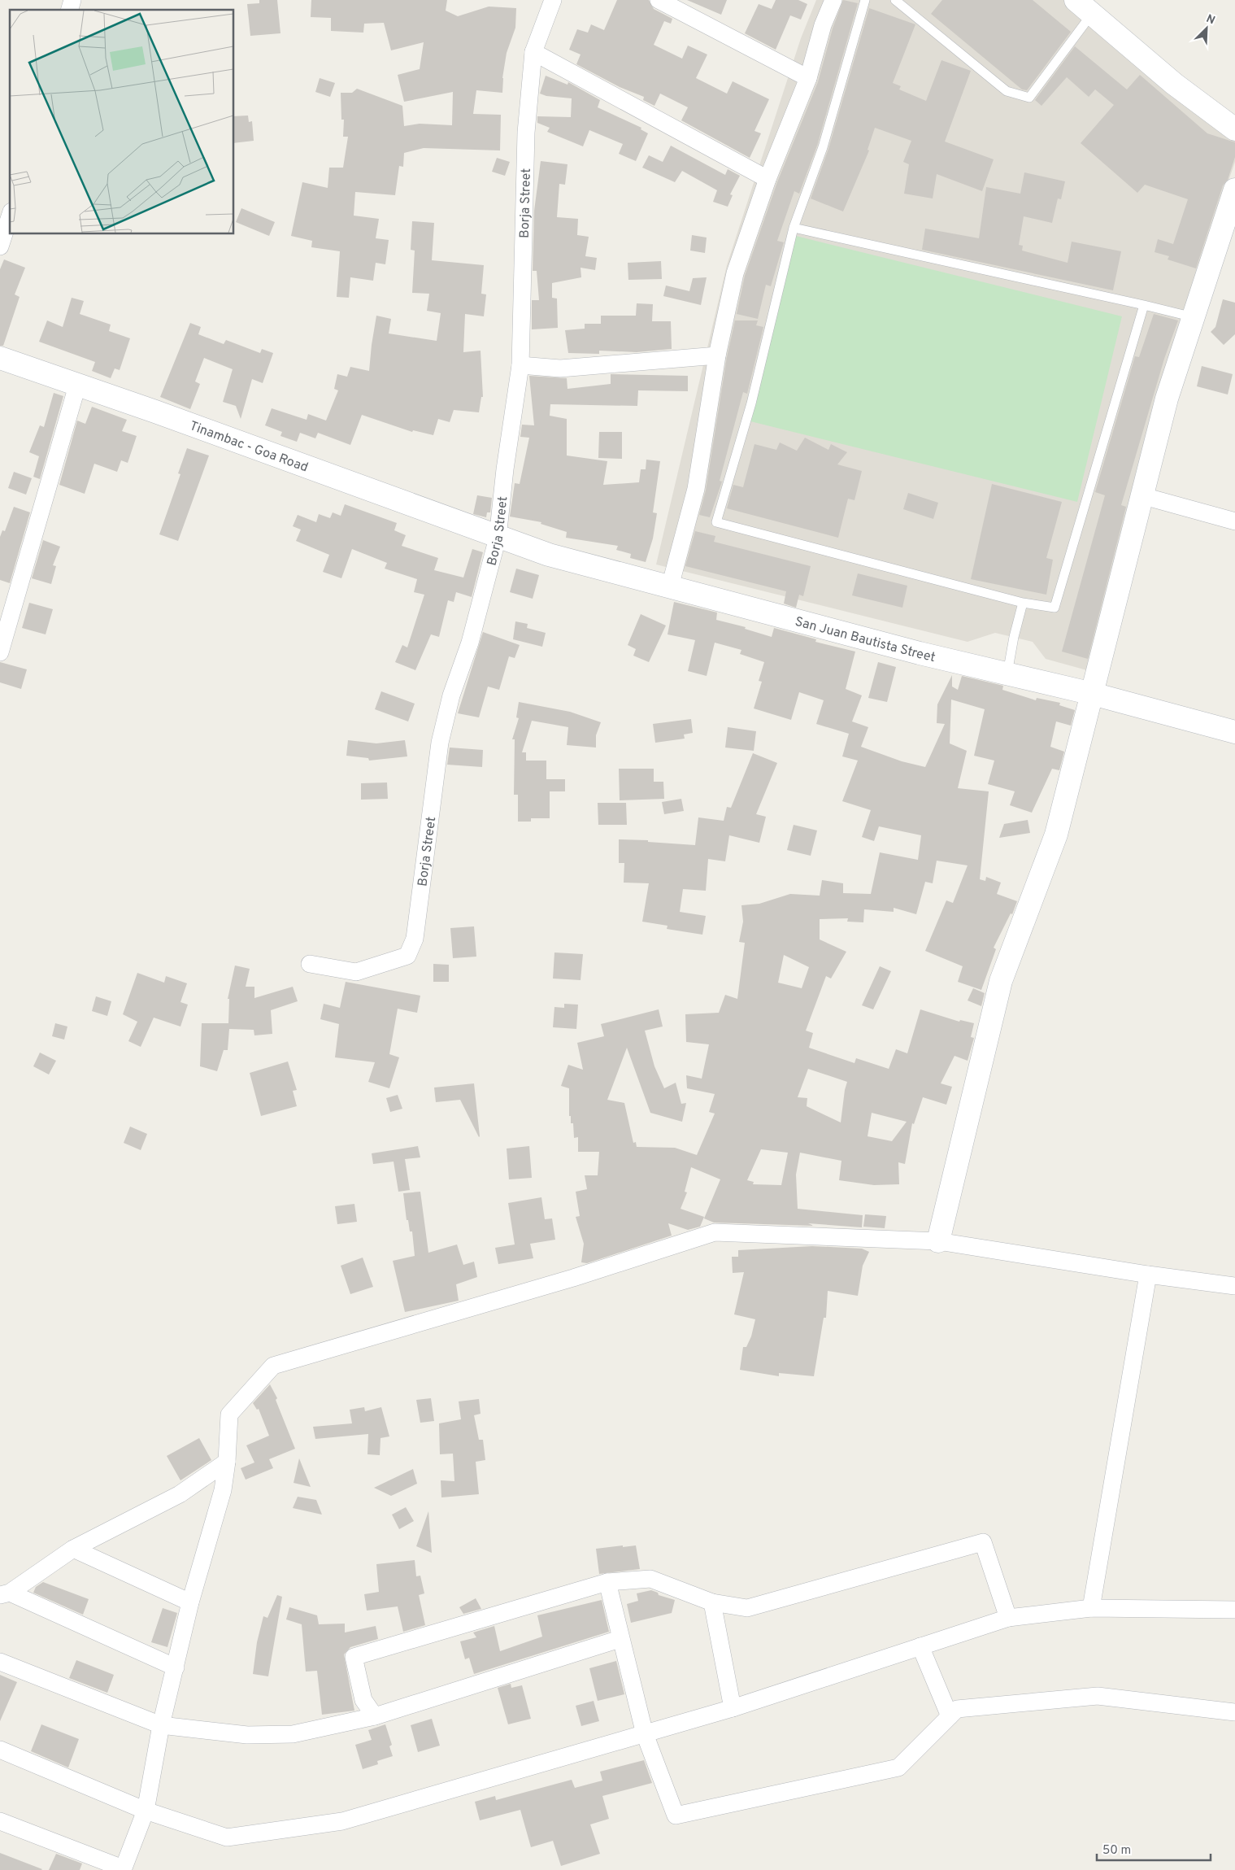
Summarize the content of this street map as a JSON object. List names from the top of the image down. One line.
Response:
{"streets":{"main road":["Tinambac - Goa Road","San Juan Bautista Street"],"street":["Borja Street"]},"crossings":[["Borja Street","Tinambac - Goa Road"],["Borja Street","San Juan Bautista Street"],["Tinambac - Goa Road","San Juan Bautista Street"]],"scale_bar":"50 m","north":"top right"}
